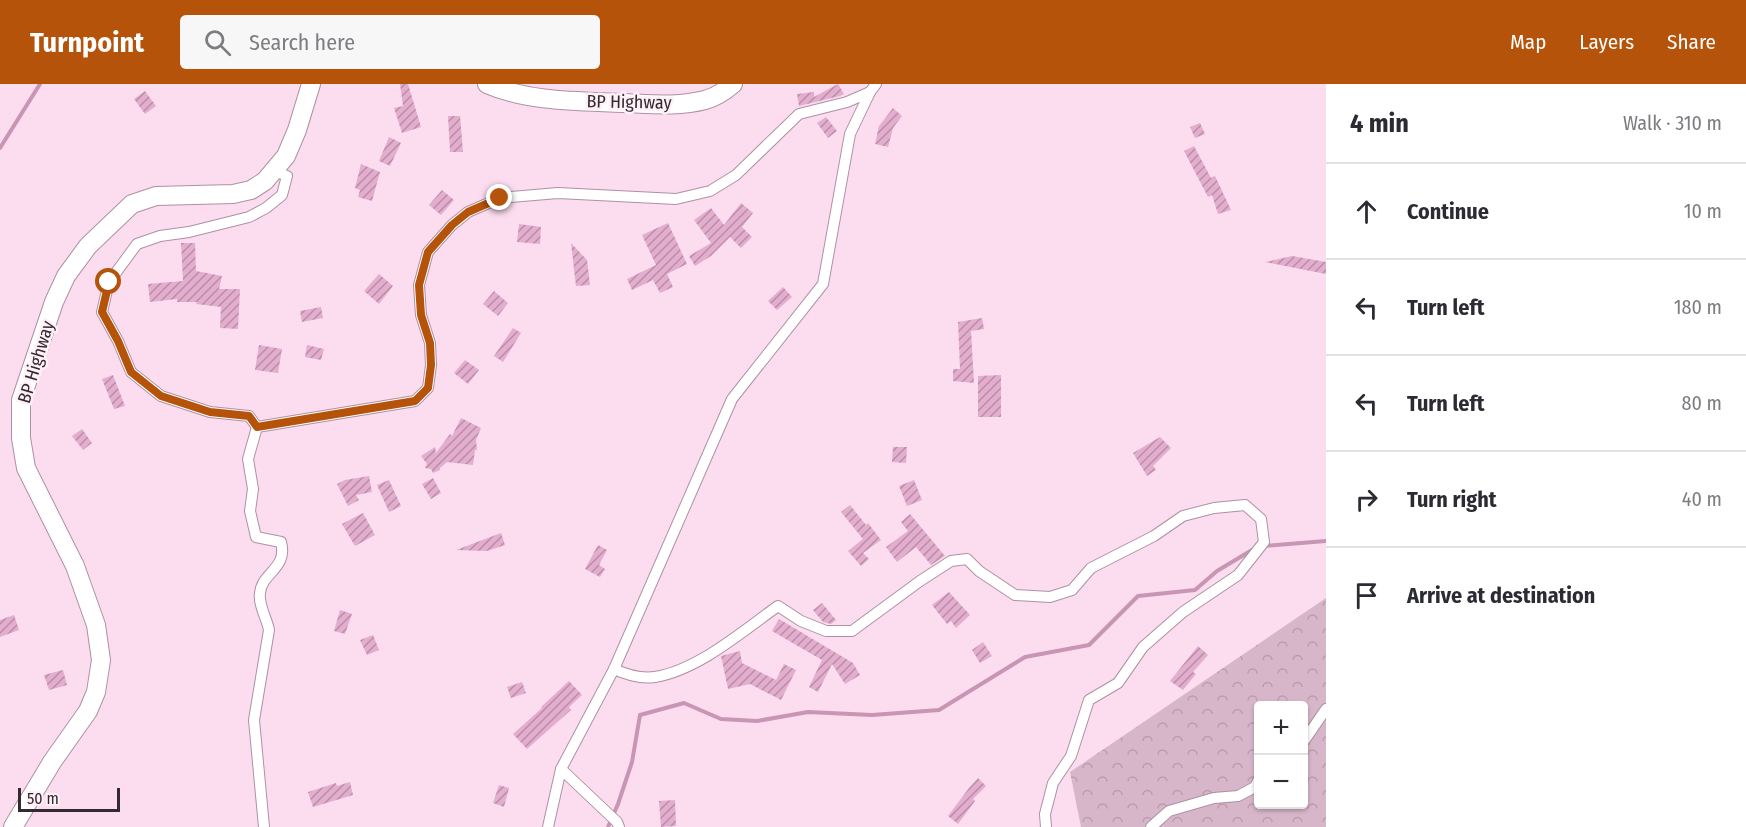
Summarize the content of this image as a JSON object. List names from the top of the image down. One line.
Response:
{"streets":{"highway":["BP Highway"]},"scale_bar":"50 m","page":{"header":"Turnpoint","search":"Search here","nav":["Map","Layers","Share"],"heading":["4 min","Walk · 310 m"],"list":[["Continue","10 m"],["Turn left","180 m"],["Turn left","80 m"],["Turn right","40 m"],"Arrive at destination"],"map_buttons":["+","−"],"scale":"50 m"}}
